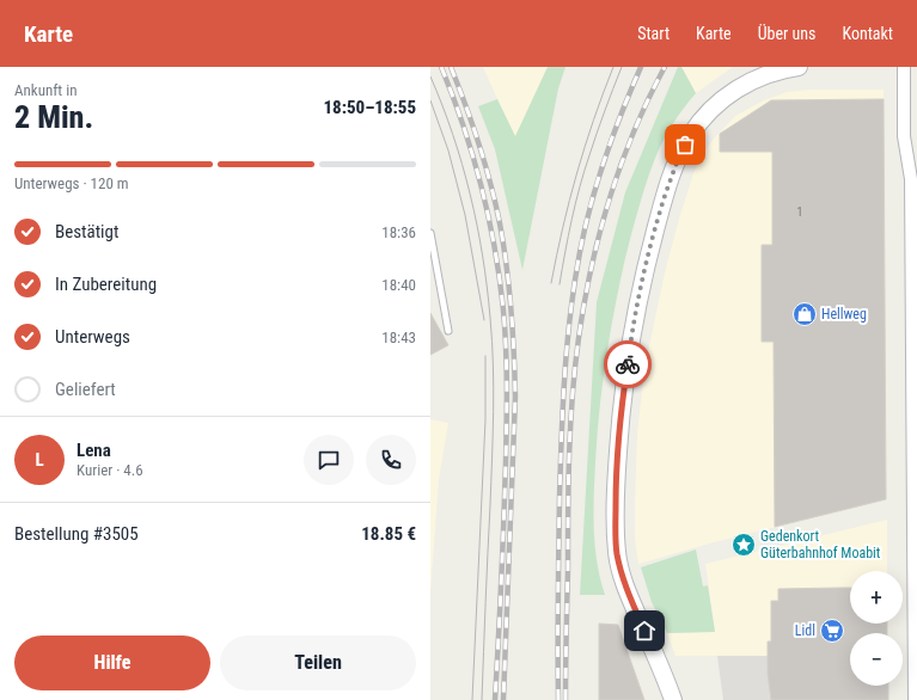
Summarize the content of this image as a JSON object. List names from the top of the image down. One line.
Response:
{"places":{"shop":["Hellweg"],"place":["Gedenkort Güterbahnhof Moabit"],"supermarket":["Lidl"]},"house_numbers":["1"],"page":{"header":"Karte","nav":["Start","Karte","Über uns","Kontakt"],"heading":["2 Min.","Ankunft in","18:50–18:55"],"panel":["Lena","Kurier · 4.6","Bestellung #3505","18.85 €"],"bar":"Unterwegs · 120 m","list":[["Bestätigt","18:36"],["In Zubereitung","18:40"],["Unterwegs","18:43"],"Geliefert"],"round":"L","map_buttons":["+","−"],"buttons":["Hilfe","Teilen"]}}
